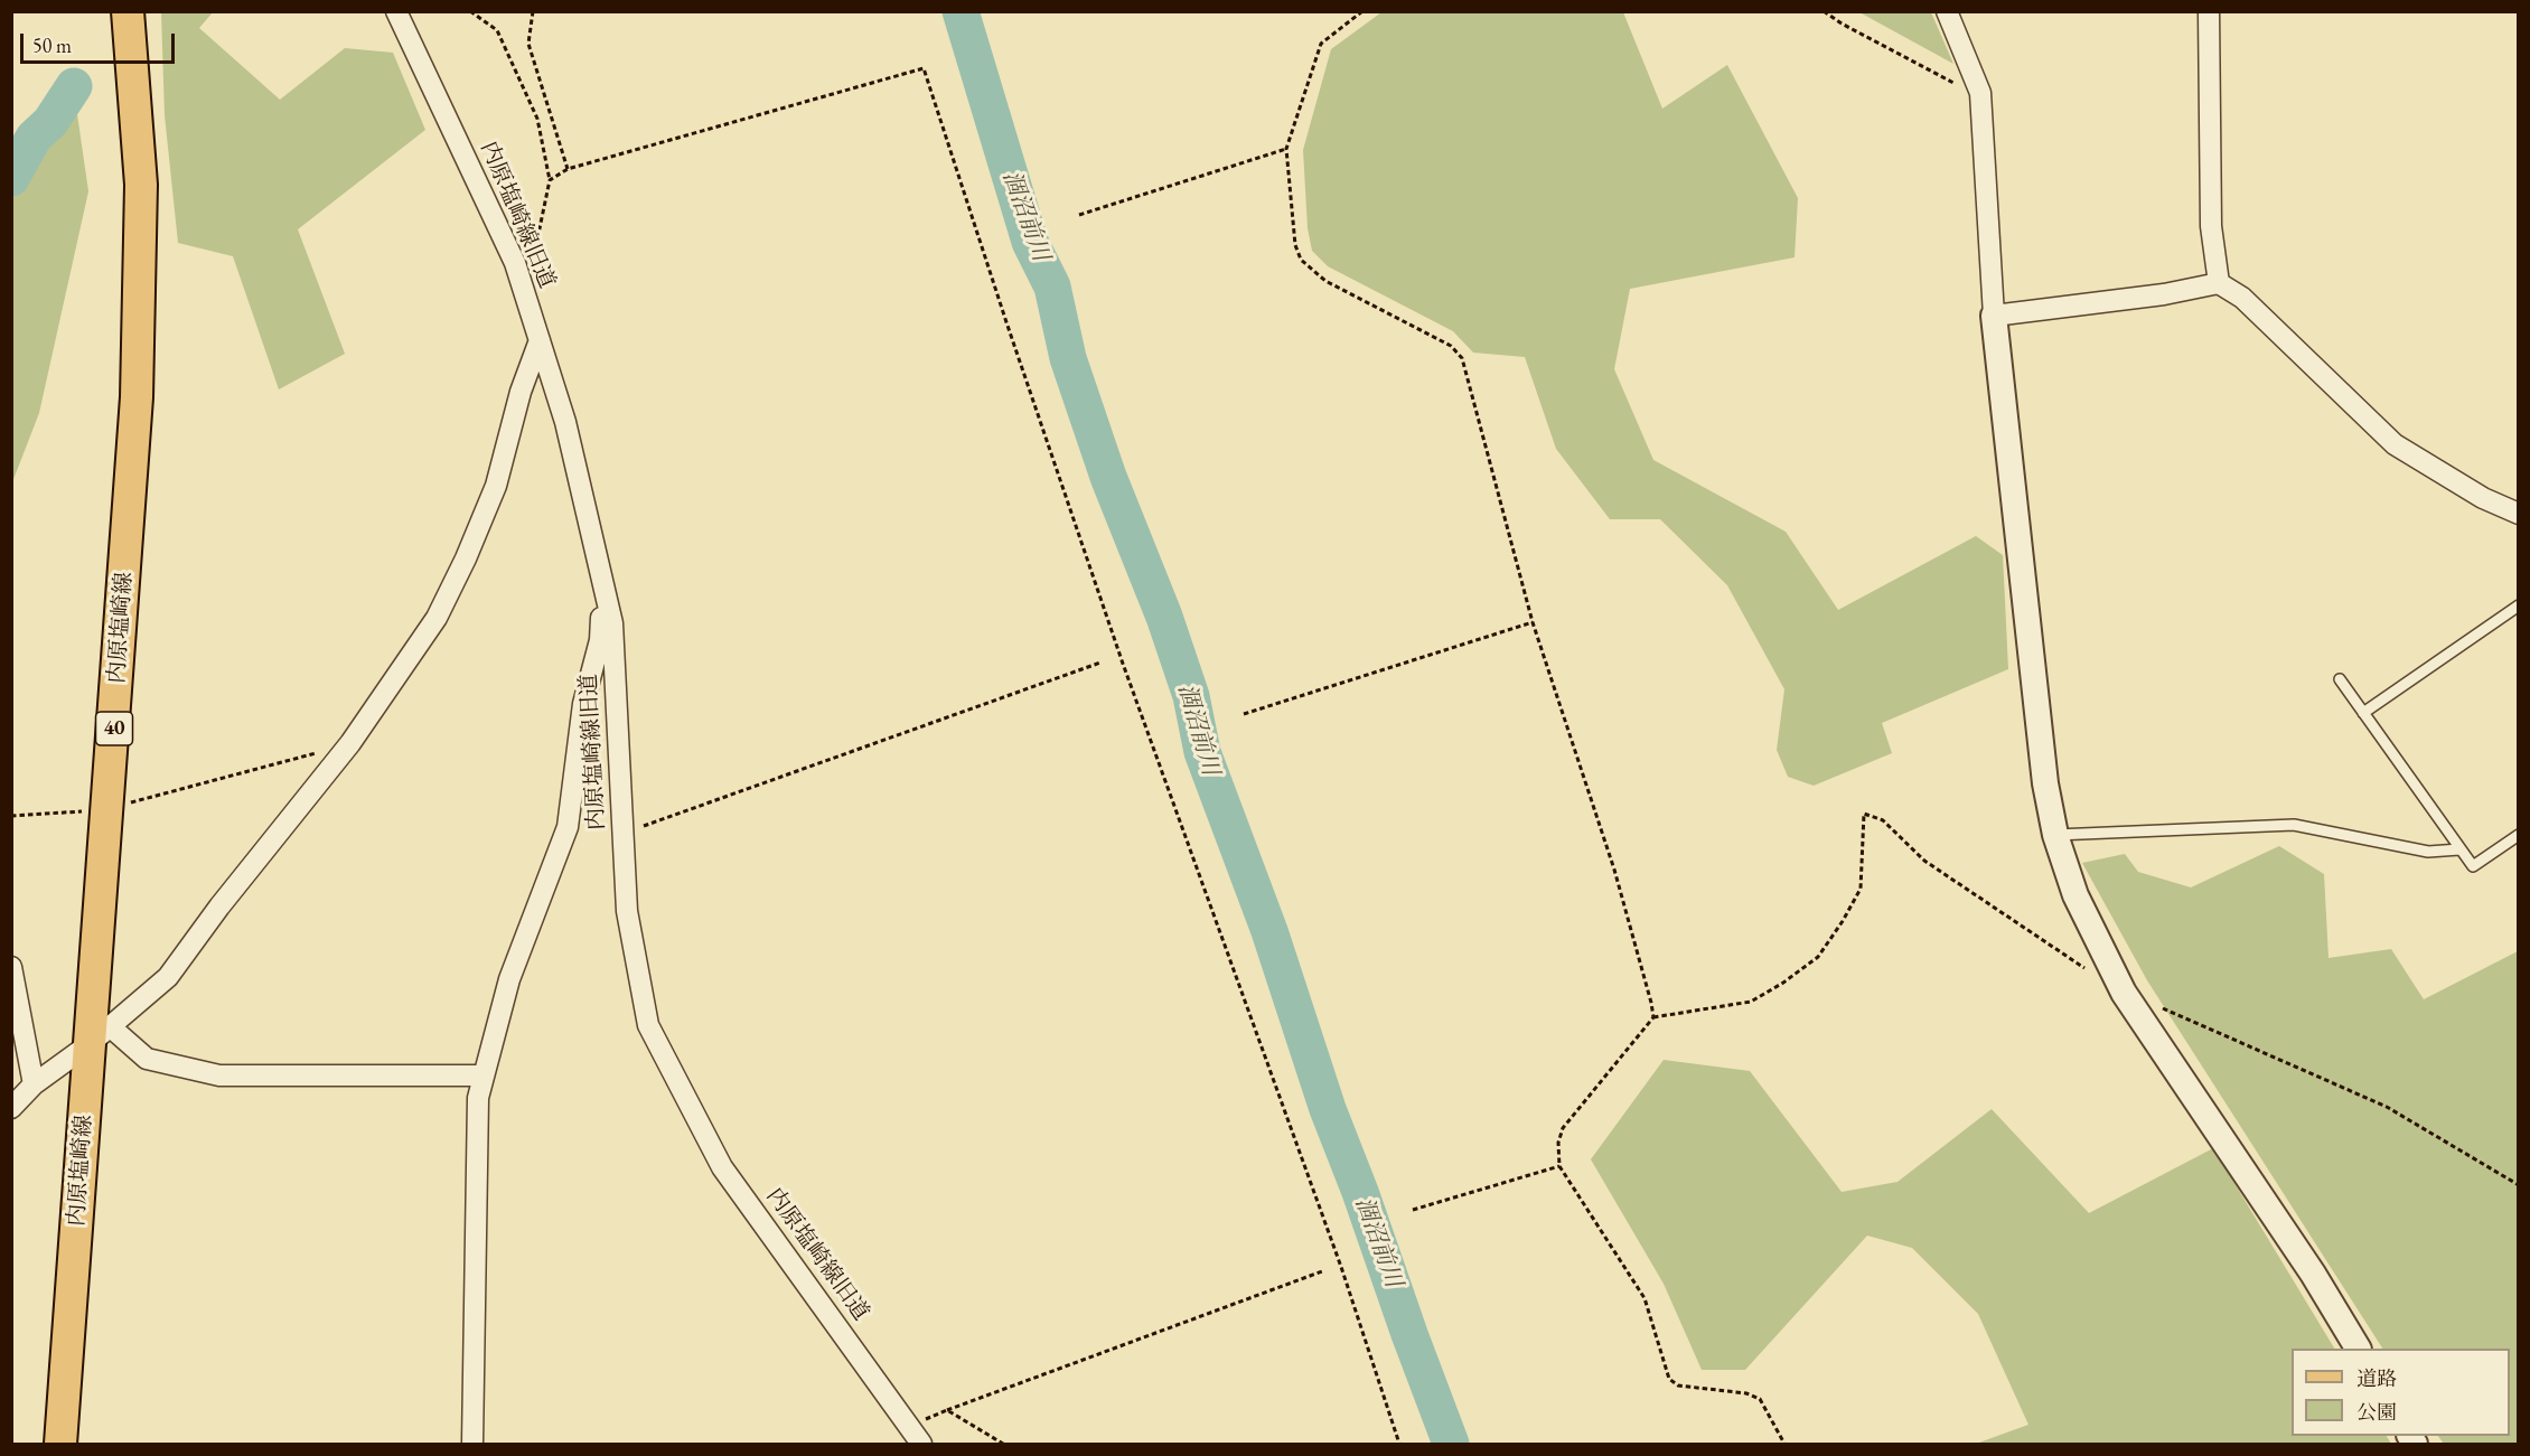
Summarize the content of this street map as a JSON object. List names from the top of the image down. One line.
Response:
{"streets":{"main road":["内原塩崎線","40"],"street":["内原塩崎線旧道"]},"water":["涸沼前川"],"legend":["道路","公園"],"scale_bar":"50 m"}
